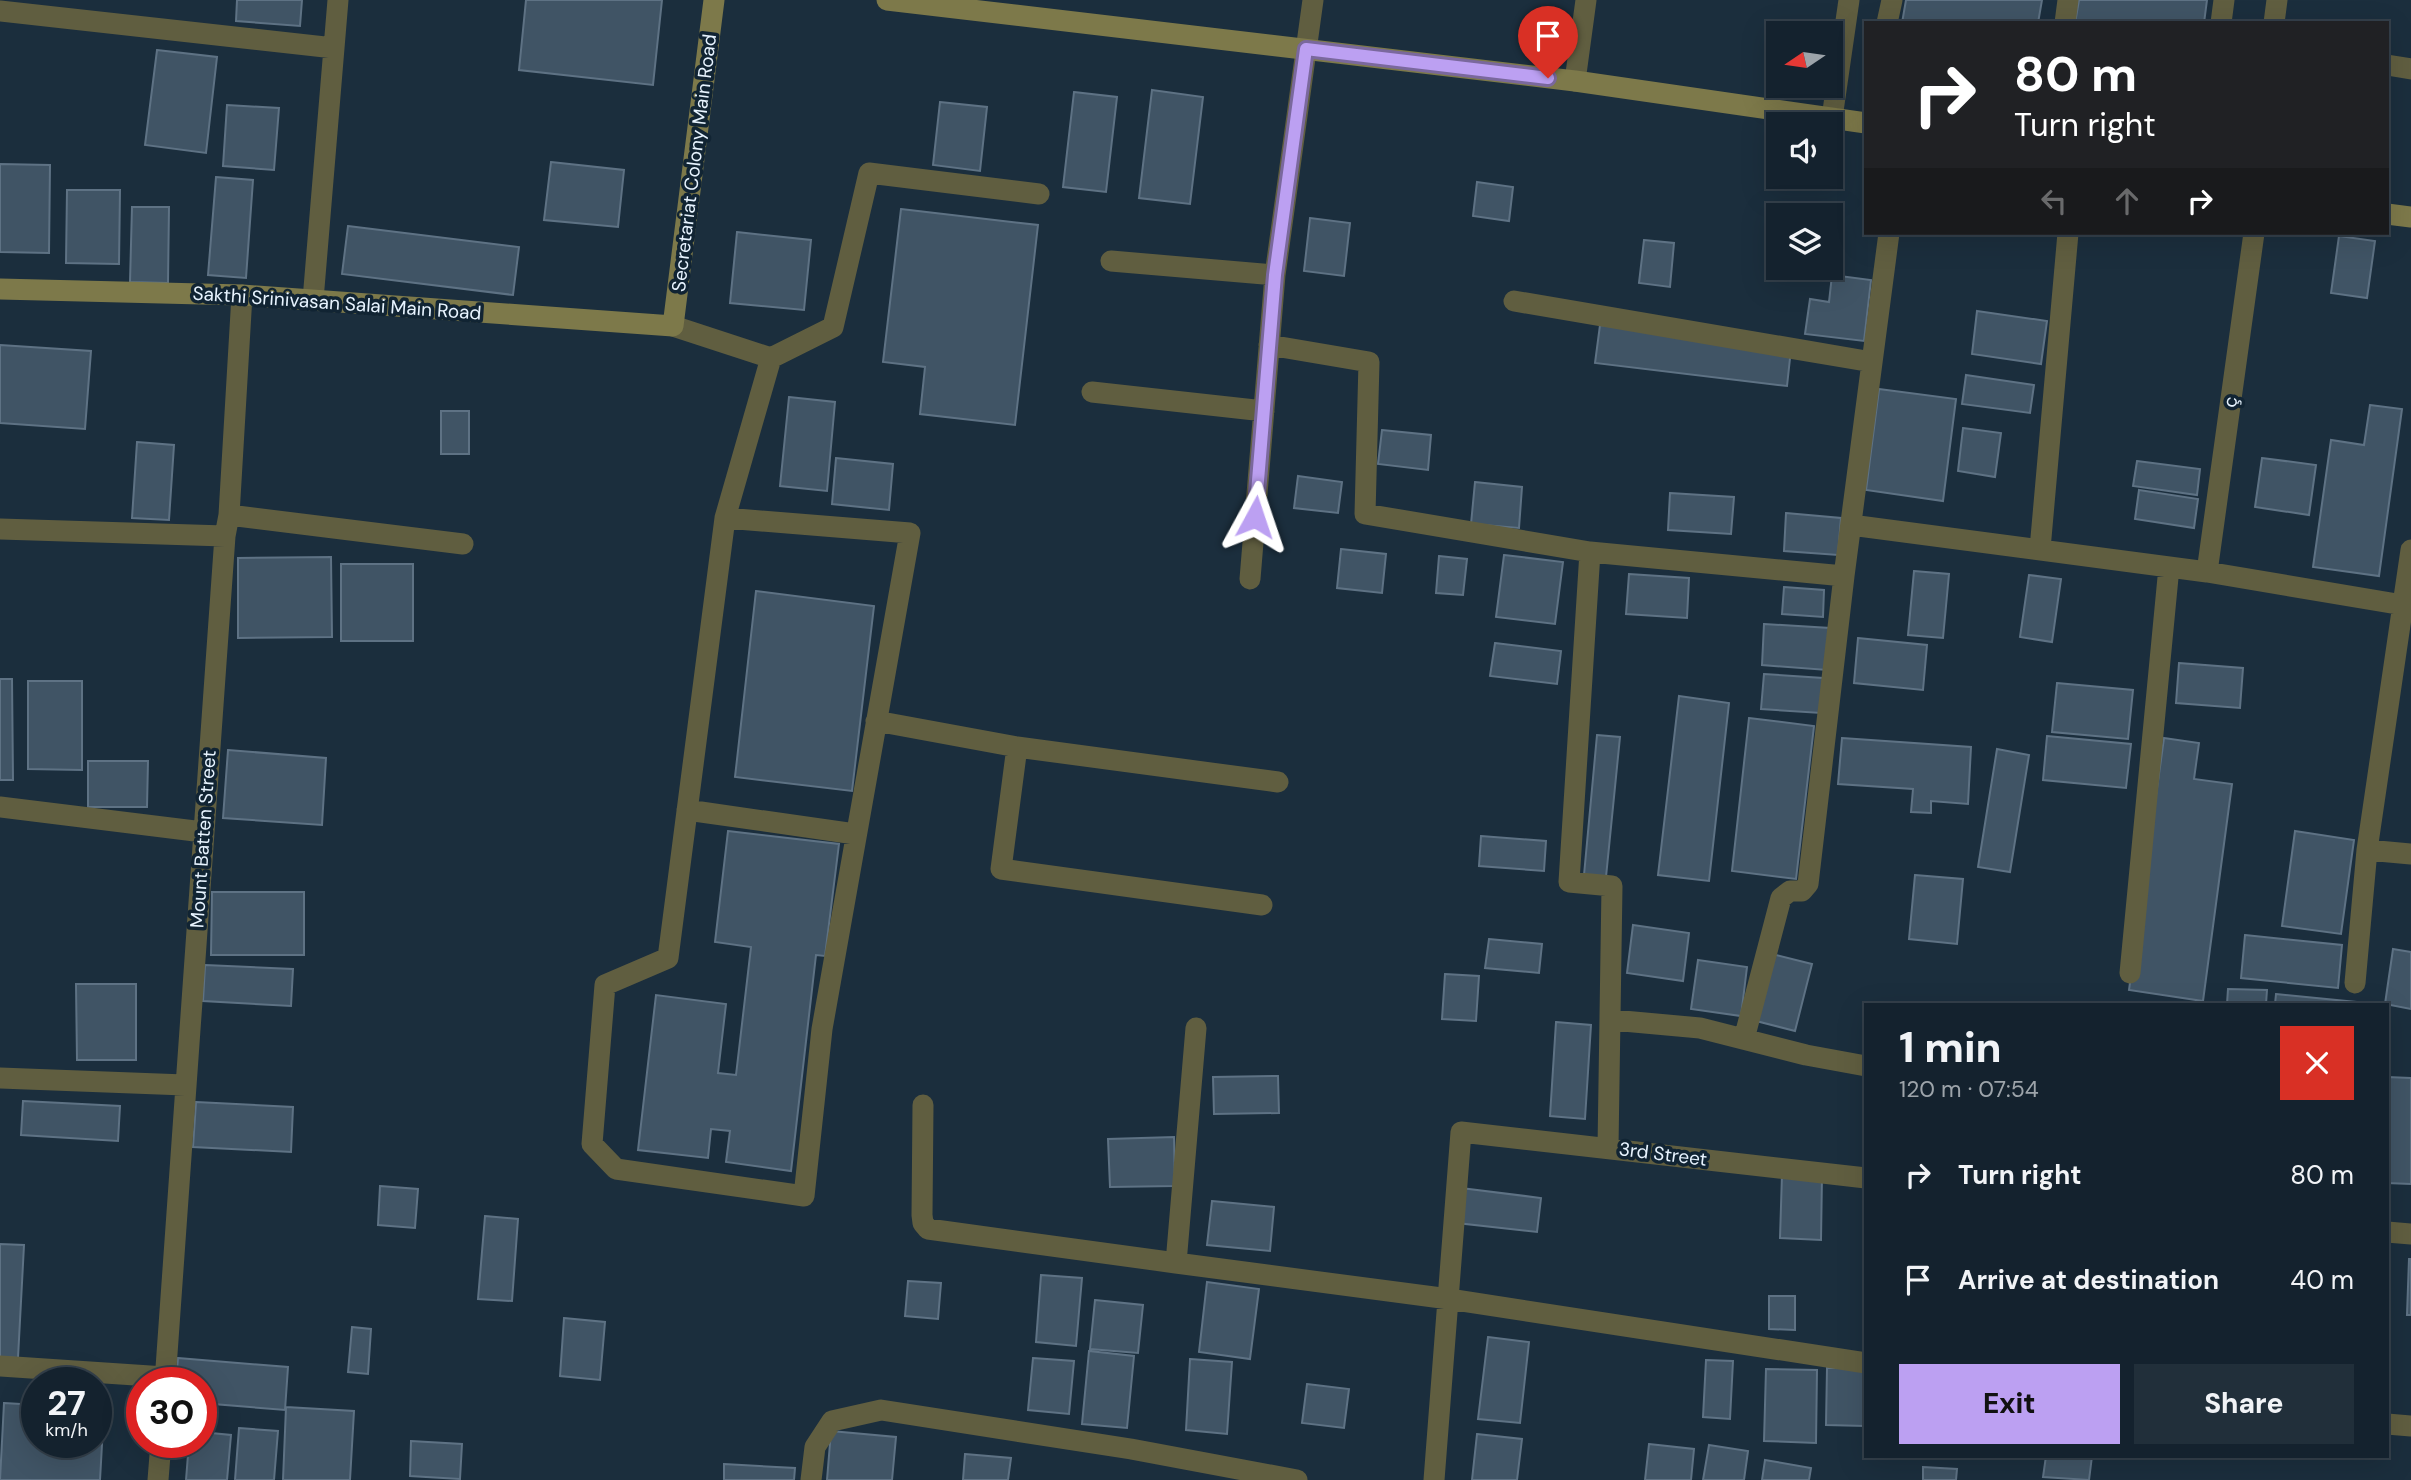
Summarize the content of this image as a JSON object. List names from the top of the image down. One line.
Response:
{"streets":{"street":["Secretariat Colony Main Road","Sakthi Srinivasan Salai Main Road","ç","Mount Batten Street","3rd Street"]},"crossings":[["Secretariat Colony Main Road","Sakthi Srinivasan Salai Main Road"],["Sakthi Srinivasan Salai Main Road","Mount Batten Street"]],"north":"left","page":{"turn":["80 m","Turn right"],"heading":["1 min","120 m · 07:54"],"list":[{"name":"Turn right","value":"80 m"},{"name":"Arrive at destination","value":"40 m"}],"buttons":["Exit","Share"],"speed":"27 km/h","limit":"30"}}
